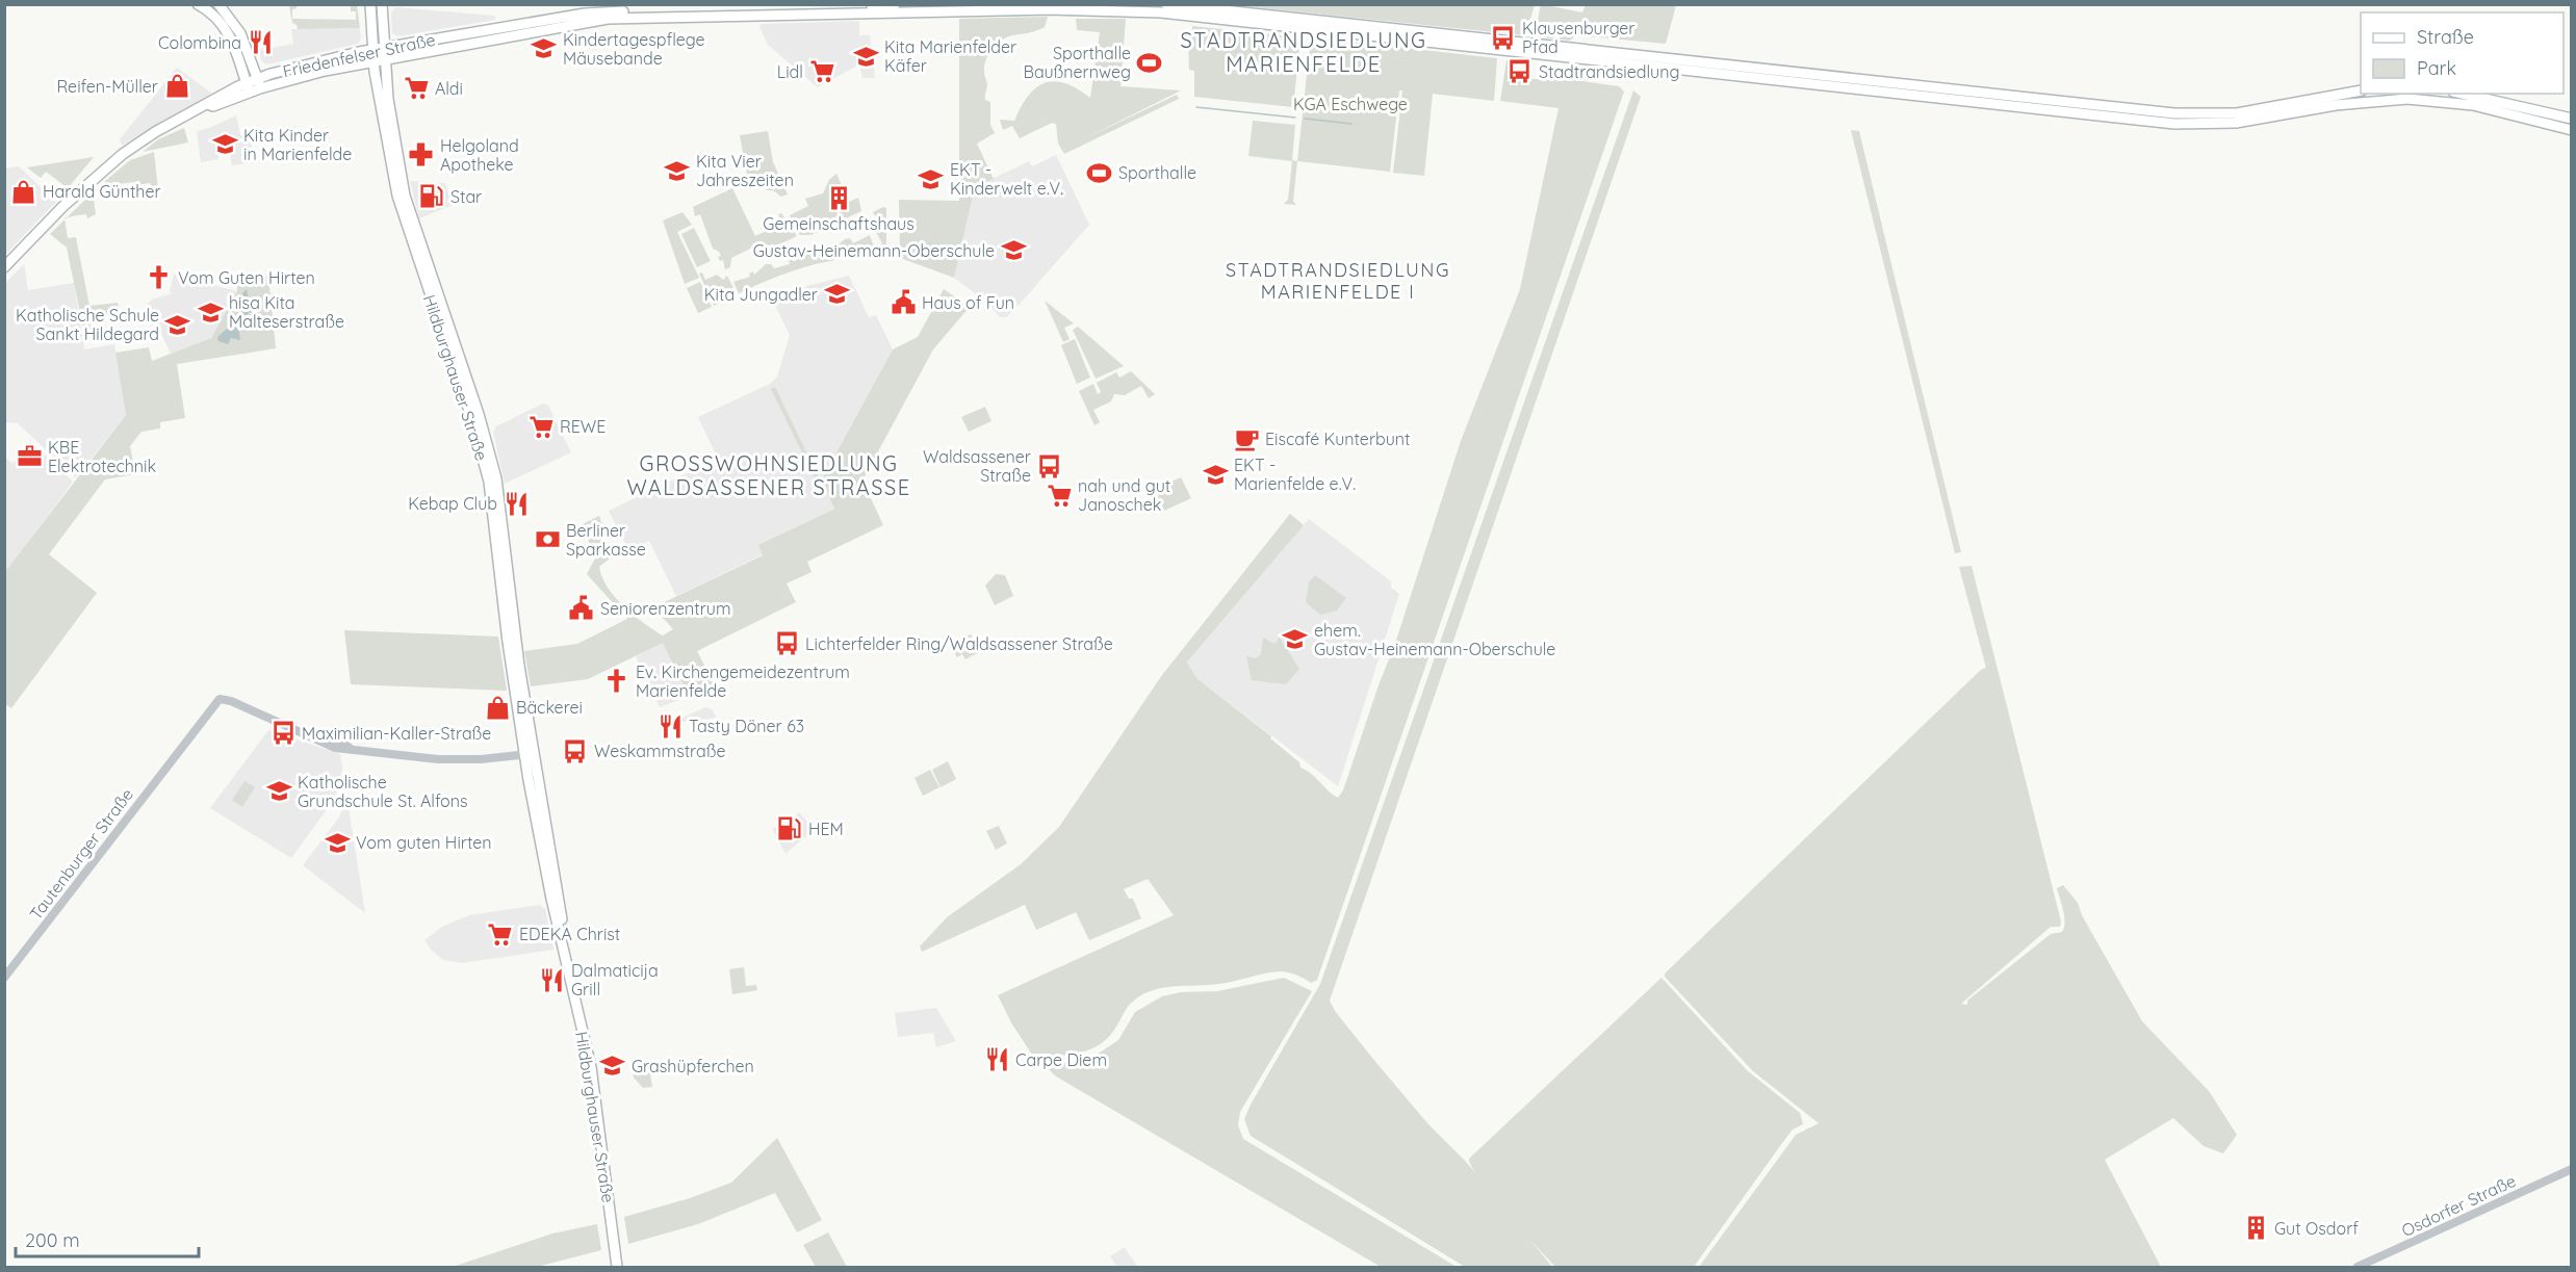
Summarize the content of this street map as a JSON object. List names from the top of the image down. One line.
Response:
{"streets":{"main road":["Friedenfelser Straße","Hildburghauser Straße"],"street":["Tautenburger Straße","Osdorfer Straße"]},"crossings":[["Friedenfelser Straße","Hildburghauser Straße"],["Hildburghauser Straße","Tautenburger Straße"]],"districts":["STADTRANDSIEDLUNG MARIENFELDE","STADTRANDSIEDLUNG MARIENFELDE I","GROSSWOHNSIEDLUNG WALDSASSENER STRASSE"],"parks":["KGA Eschwege"],"places":{"bus stop":["Klausenburger Pfad","Stadtrandsiedlung","Waldsassener Straße","Lichterfelder Ring/Waldsassener Straße","Maximilian-Kaller-Straße","Weskammstraße"],"restaurant":["Colombina","Kebap Club","Tasty Döner 63","Dalmaticija Grill","Carpe Diem"],"school or university":["Kindertagespflege Mäusebande","Kita Marienfelder Käfer","Kita Kinder in Marienfelde","Kita Vier Jahreszeiten","EKT - Kinderwelt e.V.","Gustav-Heinemann-Oberschule","Kita Jungadler","hisa Kita Malteserstraße","Katholische Schule Sankt Hildegard","EKT - Marienfelde e.V.","ehem. Gustav-Heinemann-Oberschule","Katholische Grundschule St. Alfons","Vom guten Hirten","Grashüpferchen"],"sports":["Sporthalle Baußnernweg","Sporthalle"],"supermarket":["Lidl","Aldi","REWE","nah und gut Janoschek","EDEKA Christ"],"shop":["Reifen-Müller","Harald Günther","Bäckerei"],"pharmacy":["Helgoland Apotheke"],"fuel station":["Star","HEM"],"building":["Gemeinschaftshaus","Gut Osdorf"],"church":["Vom Guten Hirten","Ev. Kirchengemeidezentrum Marienfelde"],"public building":["Haus of Fun","Seniorenzentrum"],"cafe":["Eiscafé Kunterbunt"],"office":["KBE Elektrotechnik"],"bank":["Berliner Sparkasse"]},"legend":["Straße","Park"],"scale_bar":"200 m"}
